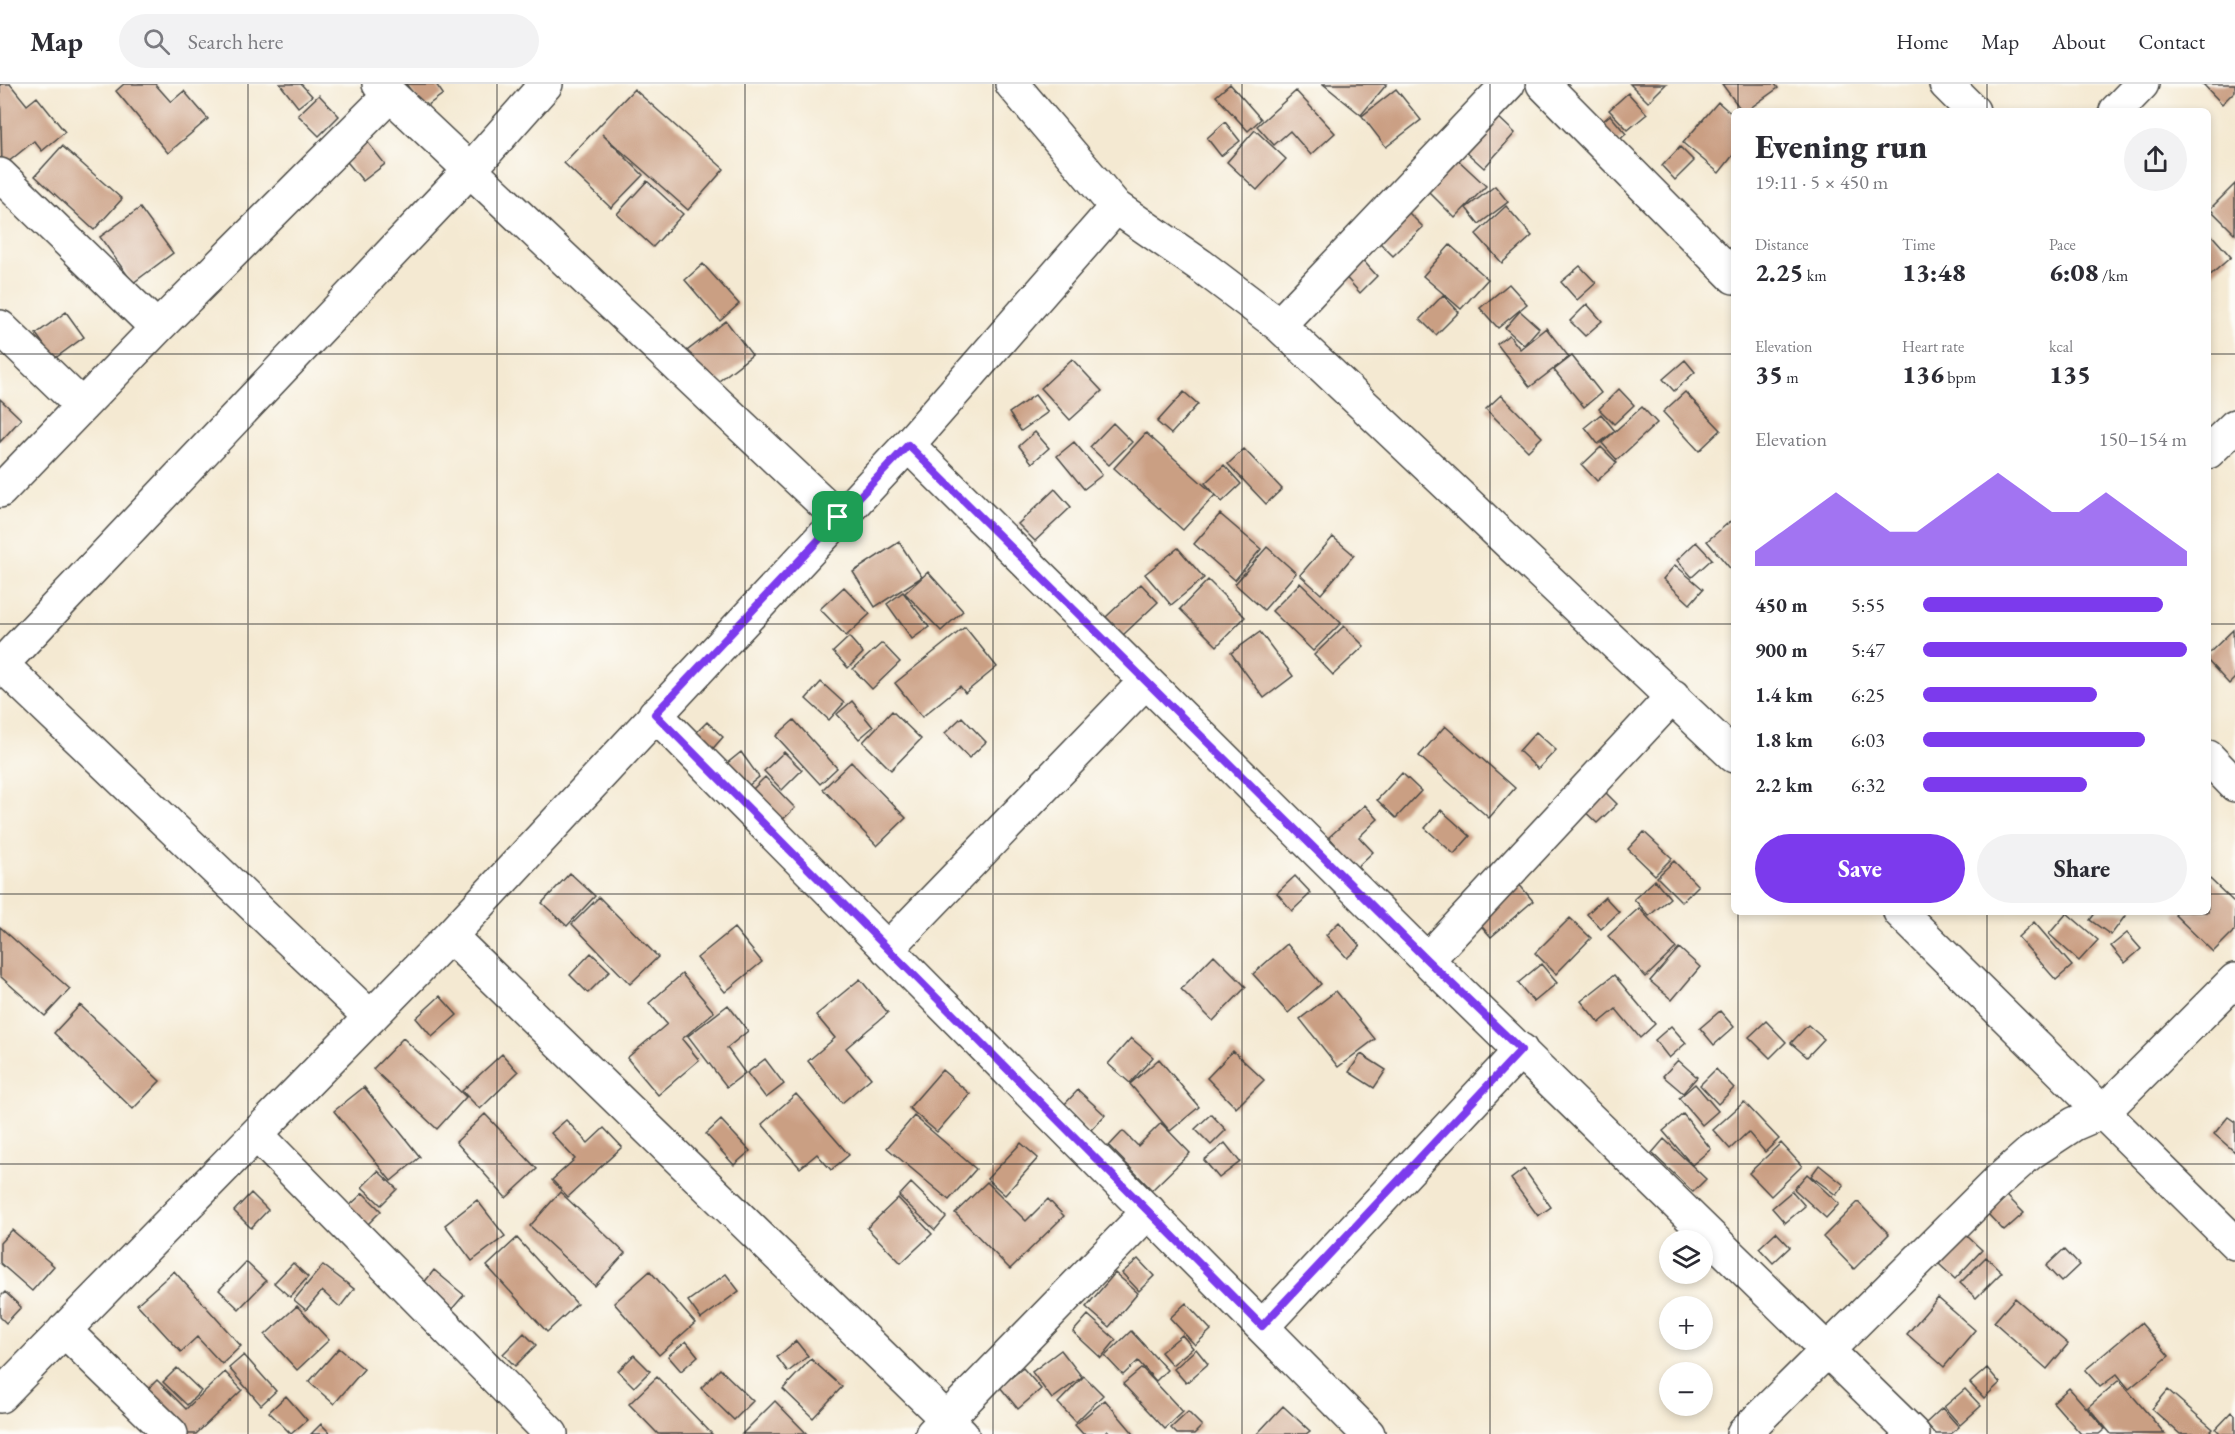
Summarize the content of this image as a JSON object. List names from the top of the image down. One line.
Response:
{"page":{"header":"Map","search":"Search here","nav":["Home","Map","About","Contact"],"heading":["Evening run","19:11 · 5 × 450 m"],"stats":[["Distance","2.25 km"],["Time","13:48"],["Pace","6:08 /km"],["Elevation","35 m"],["Heart rate","136 bpm"],["kcal","135"]],"chart":["Elevation","150–154 m"],"list":[{"name":"450 m","note":"5:55"},{"name":"900 m","note":"5:47"},{"name":"1.4 km","note":"6:25"},{"name":"1.8 km","note":"6:03"},{"name":"2.2 km","note":"6:32"}],"buttons":["Save","Share"],"map_buttons":["+","−"]}}
